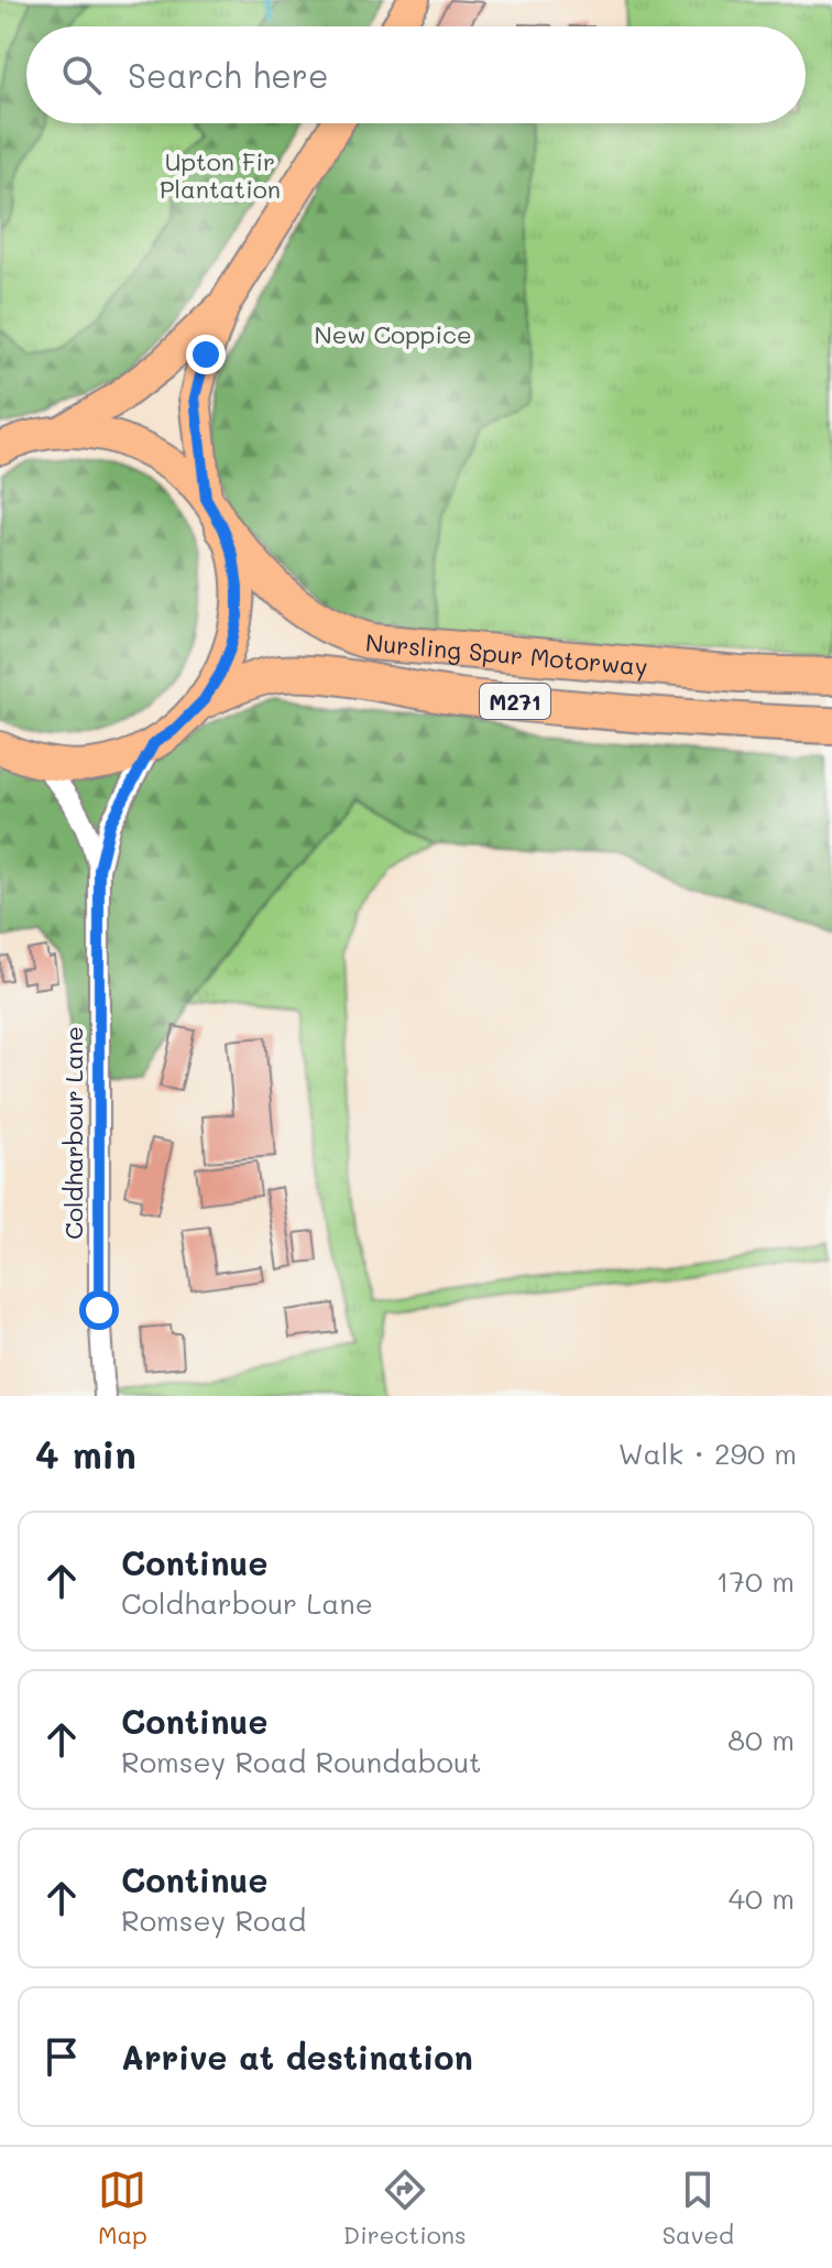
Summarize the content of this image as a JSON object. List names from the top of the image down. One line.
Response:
{"streets":{"highway":["Nursling Spur Motorway","M271"],"street":["Coldharbour Lane"]},"parks":["Upton Fir Plantation","New Coppice"],"page":{"search":"Search here","heading":["4 min","Walk · 290 m"],"list":[["Continue","Coldharbour Lane","170 m"],["Continue","Romsey Road Roundabout","80 m"],["Continue","Romsey Road","40 m"],"Arrive at destination"],"nav":["Map","Directions","Saved"]}}
